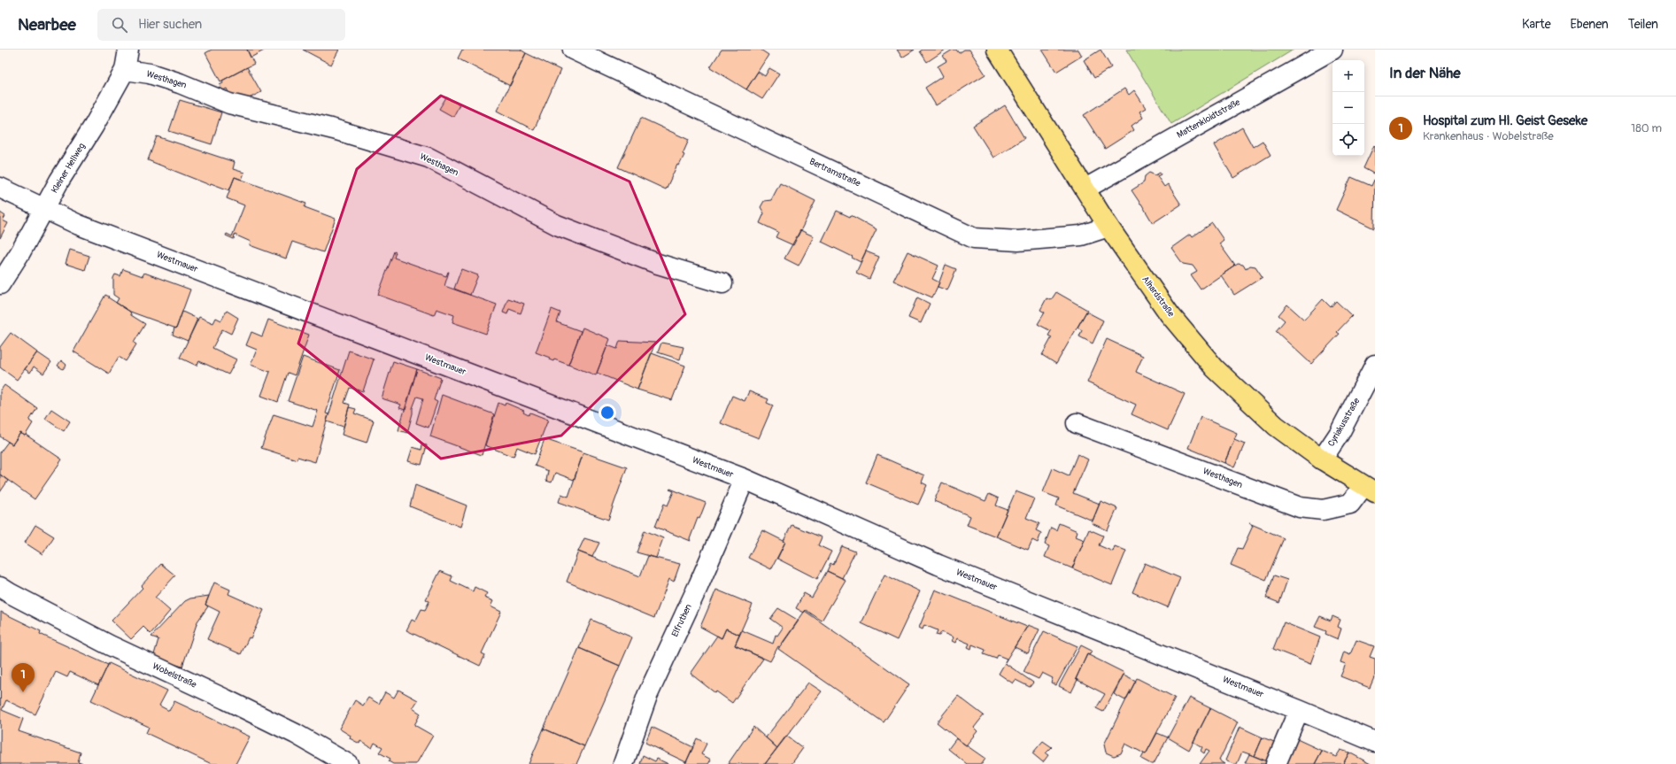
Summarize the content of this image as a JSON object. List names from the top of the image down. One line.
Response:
{"streets":{"main road":["Alhardstraße"],"street":["Westhagen","Mattenkloidtstraße","Kleiner Hellweg","Bertramstraße","Westmauer","Cyriakusstraße","Elfruthen","Wobelstraße"]},"crossings":[["Westhagen","Kleiner Hellweg"],["Westhagen","Alhardstraße"],["Mattenkloidtstraße","Alhardstraße"],["Kleiner Hellweg","Westmauer"],["Bertramstraße","Alhardstraße"],["Westmauer","Elfruthen"],["Alhardstraße","Cyriakusstraße"]],"page":{"header":"Nearbee","search":"Hier suchen","nav":["Karte","Ebenen","Teilen"],"heading":"In der Nähe","map_buttons":["+","−"],"list":[{"mark":"1","name":"Hospital zum Hl. Geist Geseke","note":"Krankenhaus · Wobelstraße","value":"180 m"}],"pins":"1"}}
